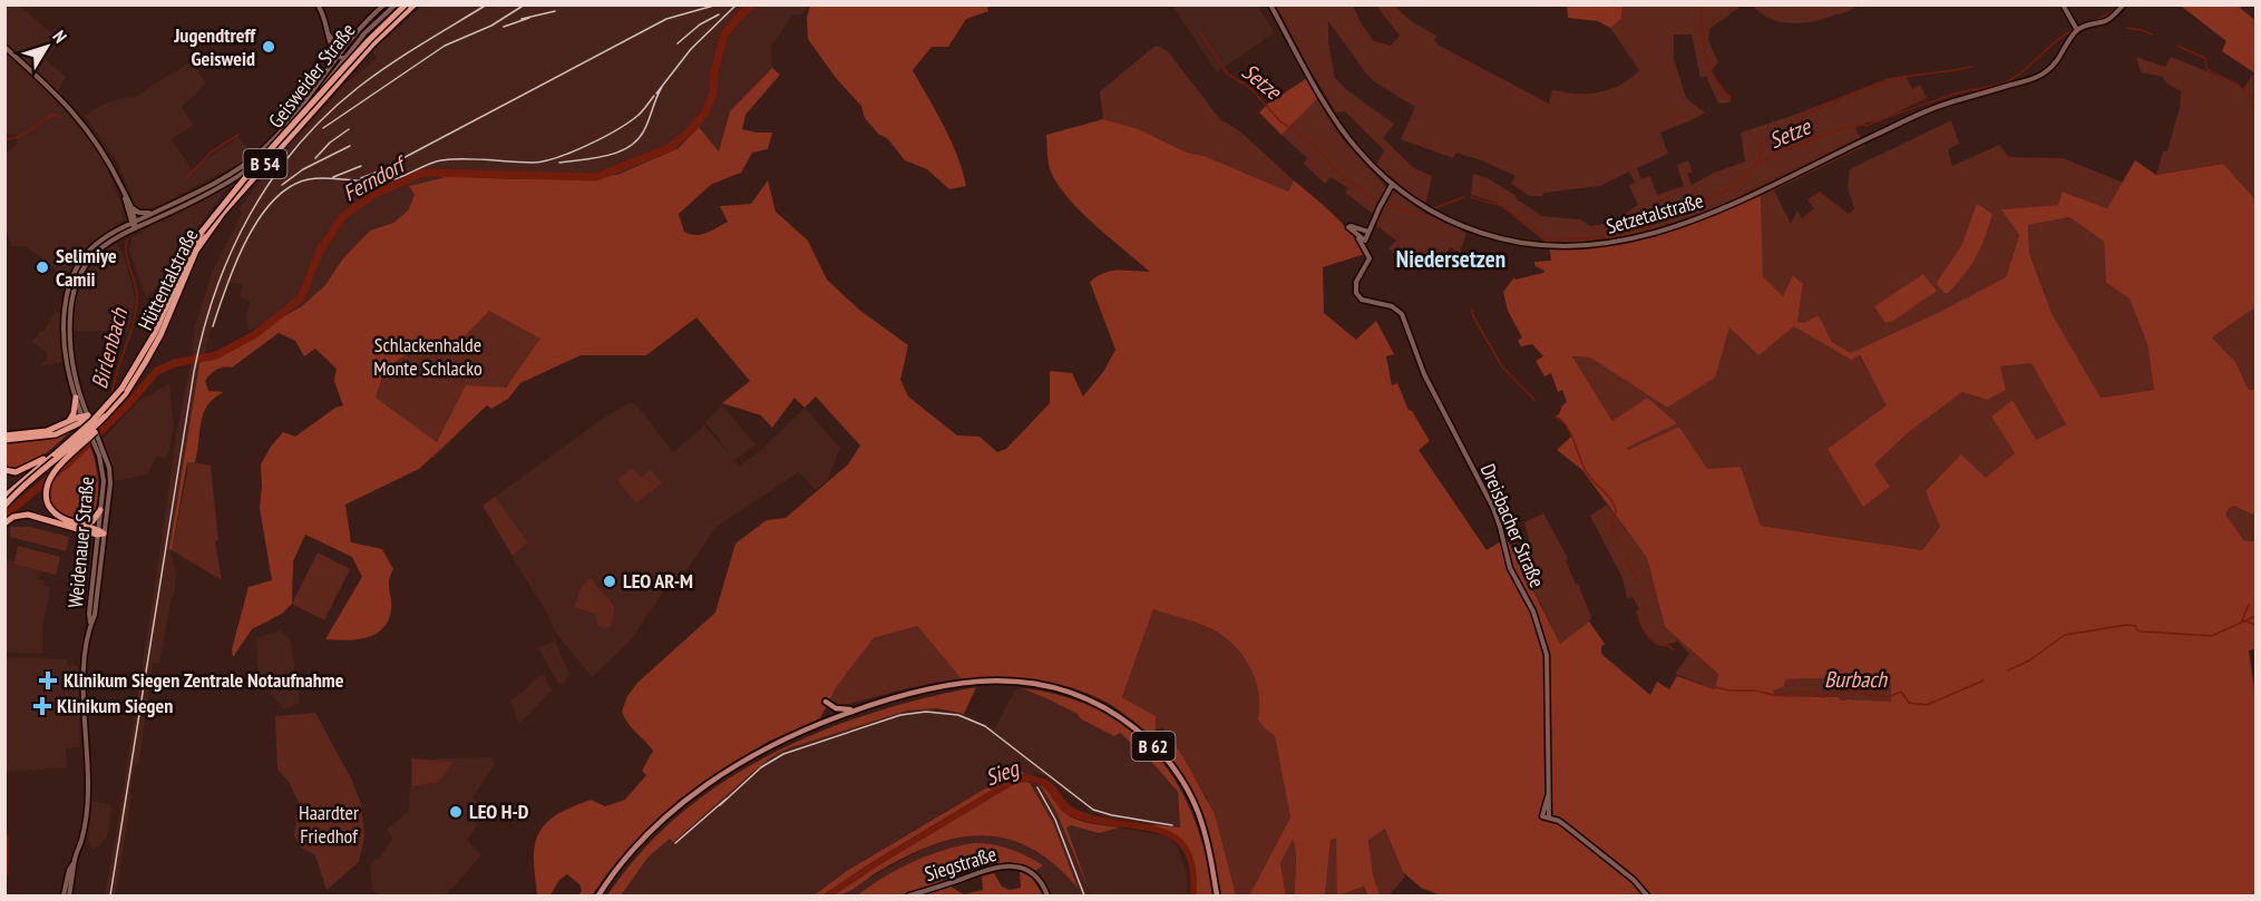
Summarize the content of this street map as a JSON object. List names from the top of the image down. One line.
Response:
{"streets":{"highway":["B 54","Hüttentalstraße"],"main road":["B 62"],"street":["Geisweider Straße","Setzetalstraße","Dreisbacher Straße","Weidenauer Straße","Siegstraße"]},"crossings":[["Geisweider Straße","Weidenauer Straße"]],"districts":["Niedersetzen"],"water":["Setze","Ferndorf","Birlenbach","Burbach","Sieg"],"parks":["Schlackenhalde Monte Schlacko","Haardter Friedhof"],"places":{"other":["Jugendtreff Geisweid","Selimiye Camii","LEO AR-M","LEO H-D"],"health":["Klinikum Siegen Zentrale Notaufnahme","Klinikum Siegen"]},"north":"top right"}
